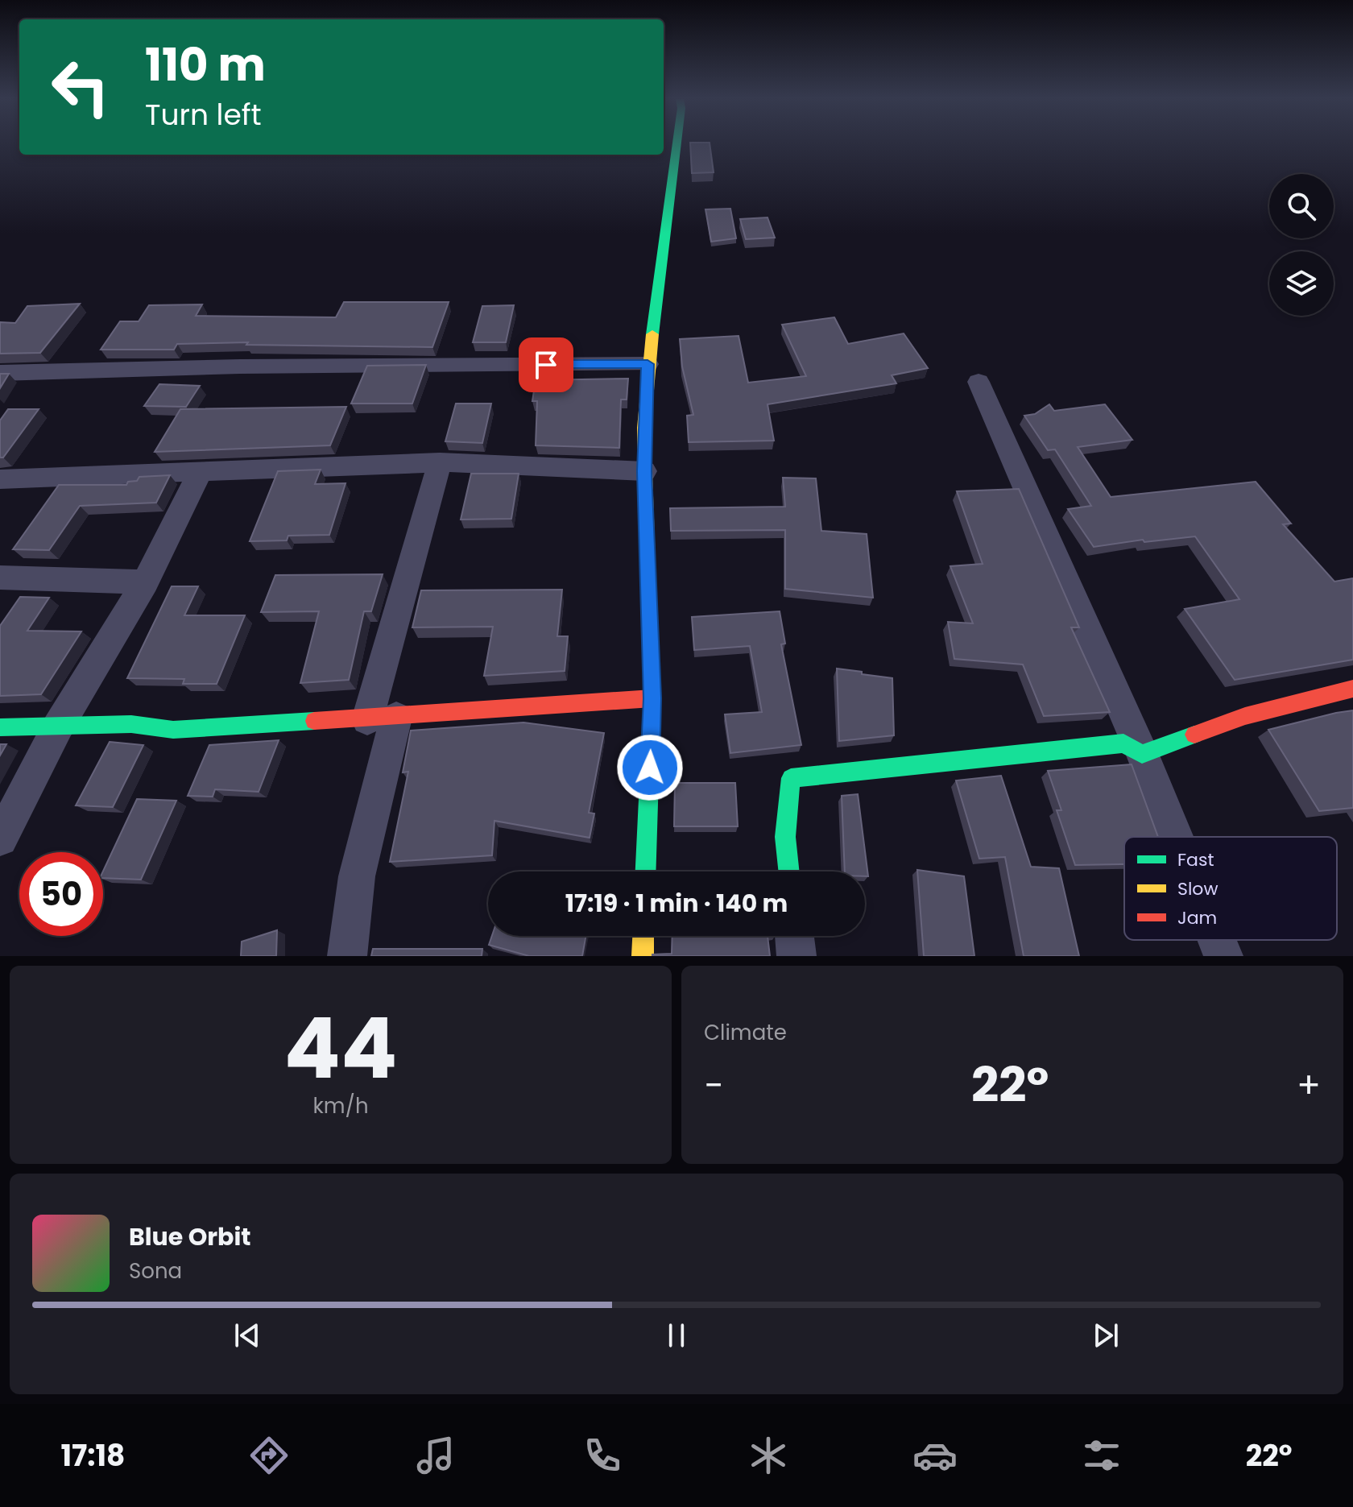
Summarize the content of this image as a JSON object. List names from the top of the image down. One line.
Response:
{"legend":["Fast","Slow","Jam"],"page":{"turn":["110 m","Turn left"],"limit":"50","trip":"17:19 · 1 min · 140 m","tile":[["44","km/h"],"Climate"],"heat":["−","22°","+"],"song":["Blue Orbit","Sona"],"tabs":["17:18","22°"]}}
